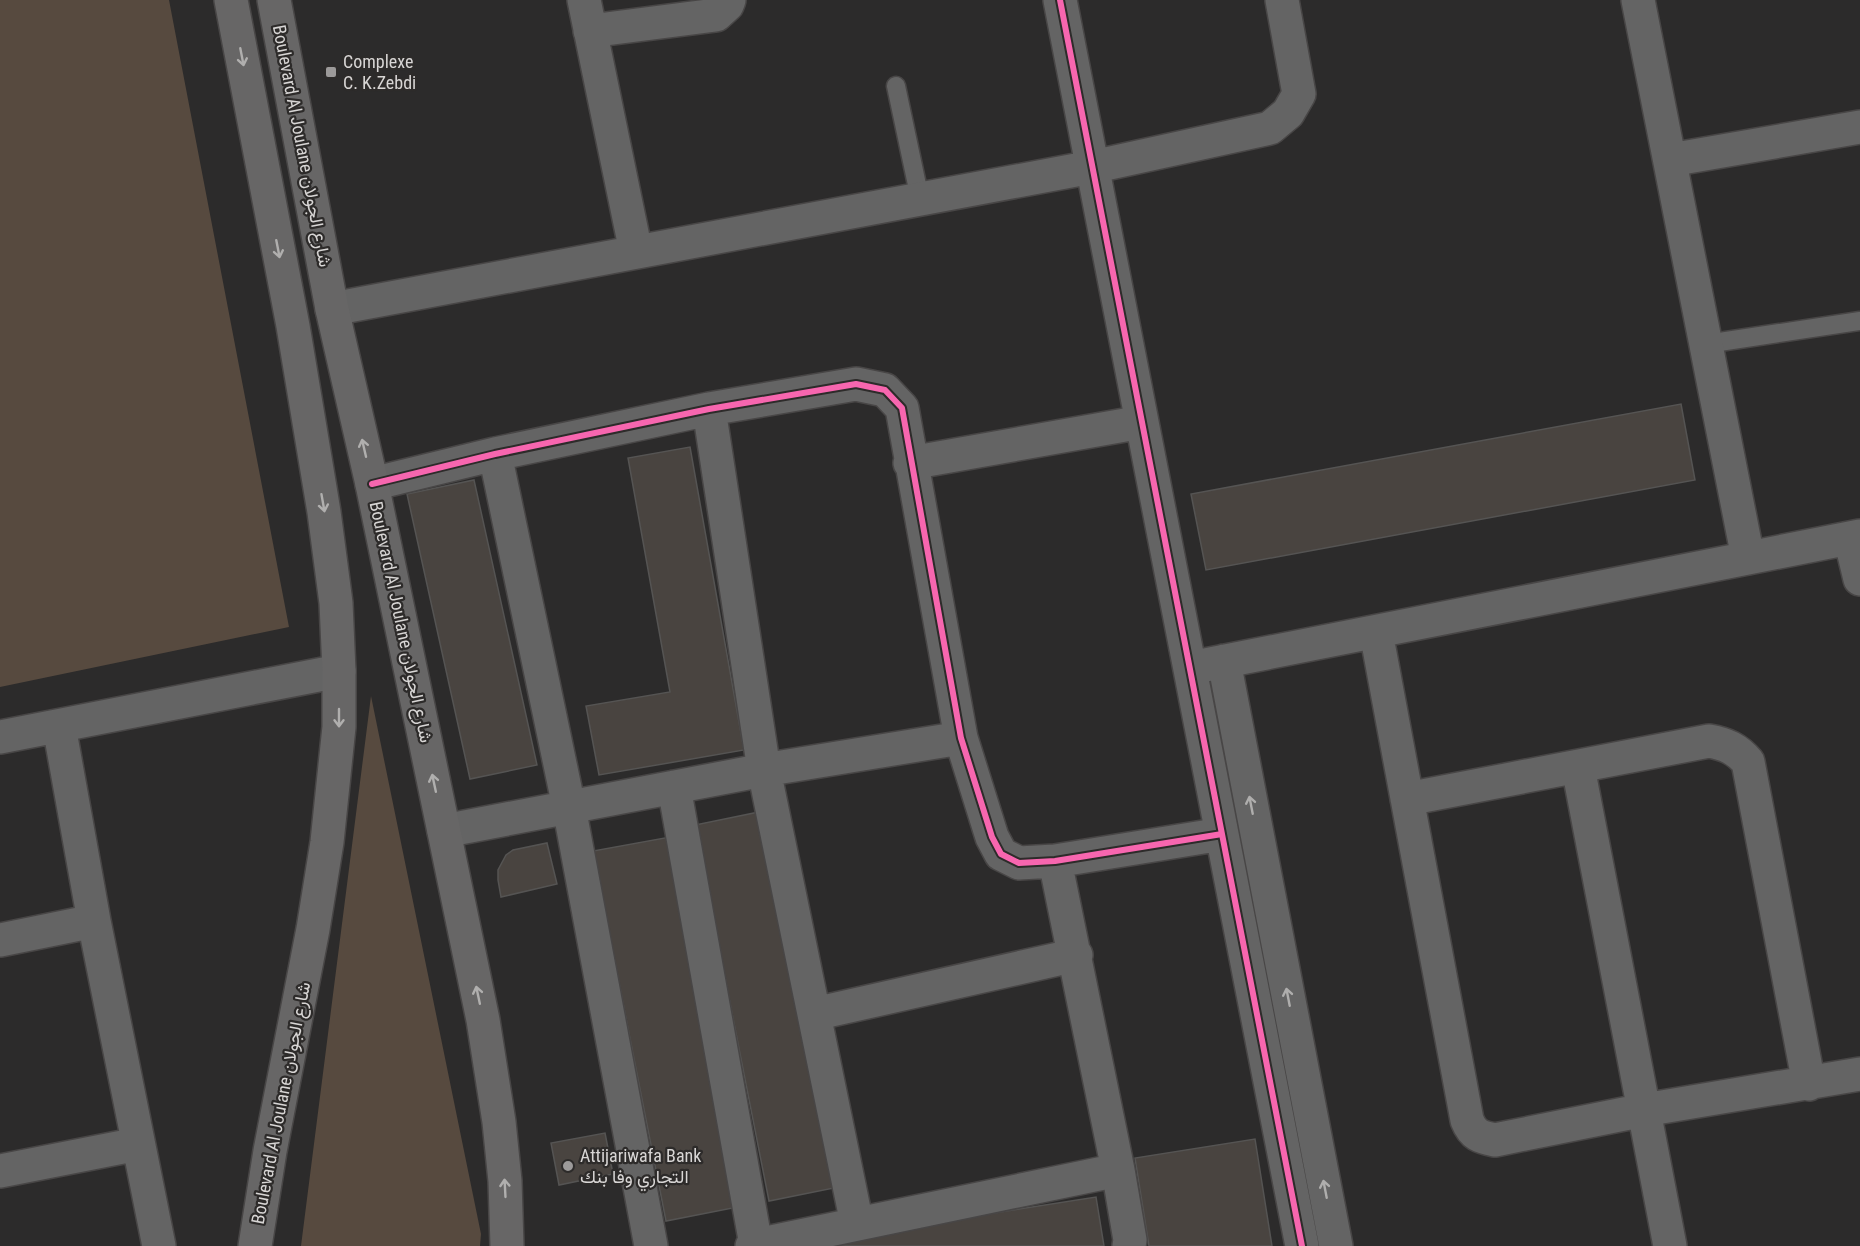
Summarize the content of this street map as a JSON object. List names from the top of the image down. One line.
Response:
{"streets":{"main road":["Boulevard Al Joulane شارع الجولان"]},"places":{"transit":["Complexe C. K.Zebdi"],"other":["Attijariwafa Bank التجاري وفا بنك"]}}
